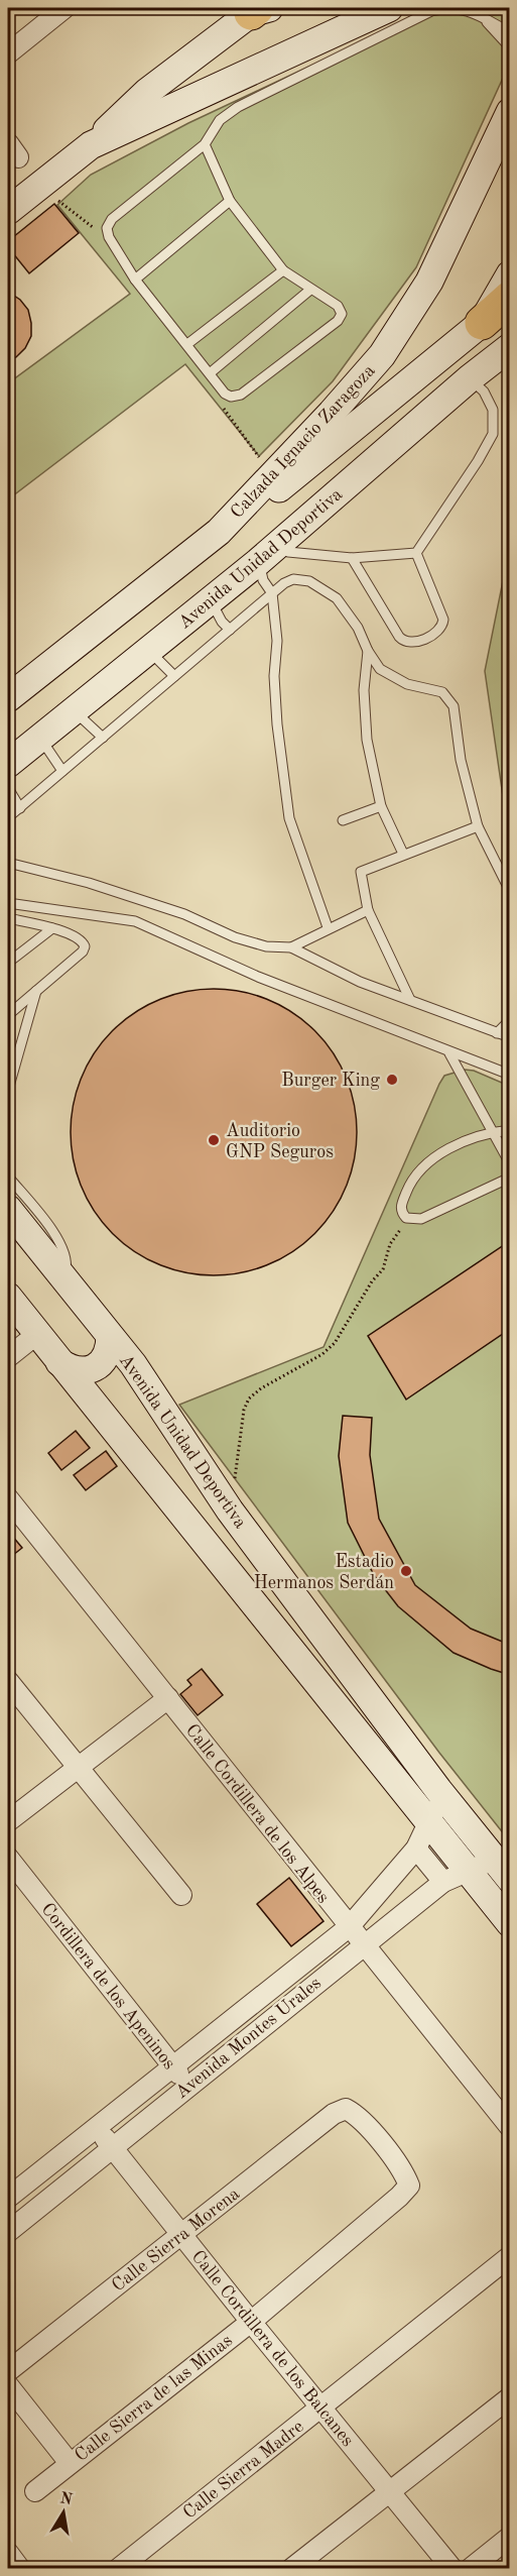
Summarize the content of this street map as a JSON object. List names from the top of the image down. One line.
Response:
{"streets":{"street":["Calzada Ignacio Zaragoza","Avenida Unidad Deportiva","Calle Cordillera de los Alpes","Cordillera de los Apeninos","Avenida Montes Urales","Calle Sierra Morena","Calle Cordillera de los Balcanes","Calle Sierra de las Minas","Calle Sierra Madre"]},"crossings":[["Avenida Unidad Deportiva","Avenida Montes Urales"],["Calle Cordillera de los Alpes","Avenida Montes Urales"],["Cordillera de los Apeninos","Avenida Montes Urales"],["Avenida Montes Urales","Calle Cordillera de los Balcanes"],["Calle Sierra Morena","Calle Cordillera de los Balcanes"],["Calle Sierra Morena","Calle Sierra de las Minas"],["Calle Cordillera de los Balcanes","Calle Sierra de las Minas"],["Calle Cordillera de los Balcanes","Calle Sierra Madre"]],"places":["Burger King","Auditorio GNP Seguros","Estadio Hermanos Serdán"],"north":"top"}
